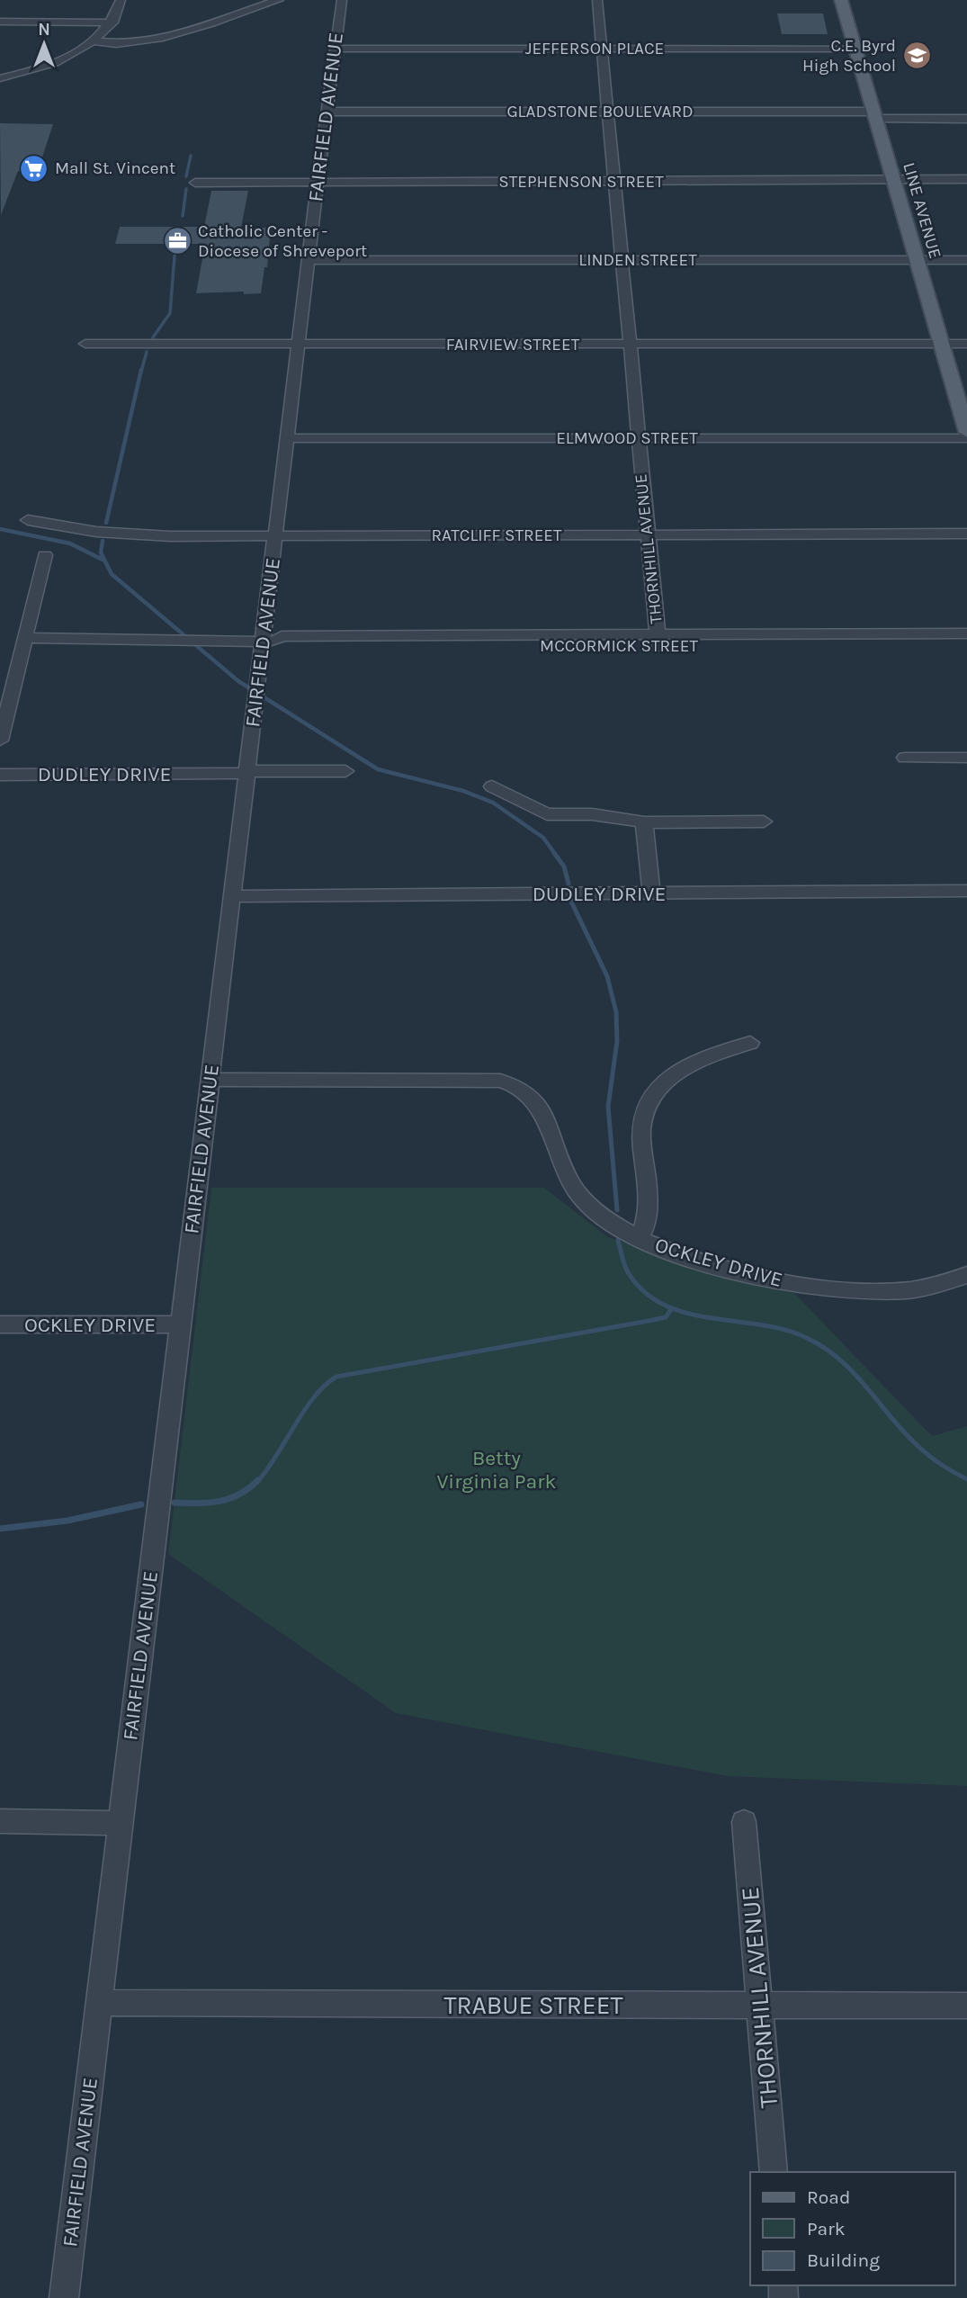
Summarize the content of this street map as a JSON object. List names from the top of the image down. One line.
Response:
{"streets":{"main road":["LINE AVENUE"],"street":["JEFFERSON PLACE","GLADSTONE BOULEVARD","FAIRFIELD AVENUE","STEPHENSON STREET","LINDEN STREET","FAIRVIEW STREET","ELMWOOD STREET","RATCLIFF STREET","THORNHILL AVENUE","MCCORMICK STREET","DUDLEY DRIVE","OCKLEY DRIVE","TRABUE STREET"]},"crossings":[["JEFFERSON PLACE","FAIRFIELD AVENUE"],["JEFFERSON PLACE","LINE AVENUE"],["JEFFERSON PLACE","THORNHILL AVENUE"],["GLADSTONE BOULEVARD","FAIRFIELD AVENUE"],["GLADSTONE BOULEVARD","LINE AVENUE"],["GLADSTONE BOULEVARD","THORNHILL AVENUE"],["FAIRFIELD AVENUE","STEPHENSON STREET"],["FAIRFIELD AVENUE","LINDEN STREET"],["FAIRFIELD AVENUE","FAIRVIEW STREET"],["FAIRFIELD AVENUE","ELMWOOD STREET"],["FAIRFIELD AVENUE","RATCLIFF STREET"],["FAIRFIELD AVENUE","MCCORMICK STREET"],["FAIRFIELD AVENUE","DUDLEY DRIVE"],["FAIRFIELD AVENUE","OCKLEY DRIVE"],["FAIRFIELD AVENUE","TRABUE STREET"],["STEPHENSON STREET","LINE AVENUE"],["STEPHENSON STREET","THORNHILL AVENUE"],["LINE AVENUE","LINDEN STREET"],["LINE AVENUE","FAIRVIEW STREET"],["LINDEN STREET","THORNHILL AVENUE"],["FAIRVIEW STREET","THORNHILL AVENUE"],["ELMWOOD STREET","THORNHILL AVENUE"],["RATCLIFF STREET","THORNHILL AVENUE"],["THORNHILL AVENUE","MCCORMICK STREET"],["THORNHILL AVENUE","TRABUE STREET"]],"parks":["Betty Virginia Park"],"places":{"school or university":["C.E. Byrd High School"],"supermarket":["Mall St. Vincent"],"office":["Catholic Center - Diocese of Shreveport"]},"legend":["Road","Park","Building"],"north":"top"}
